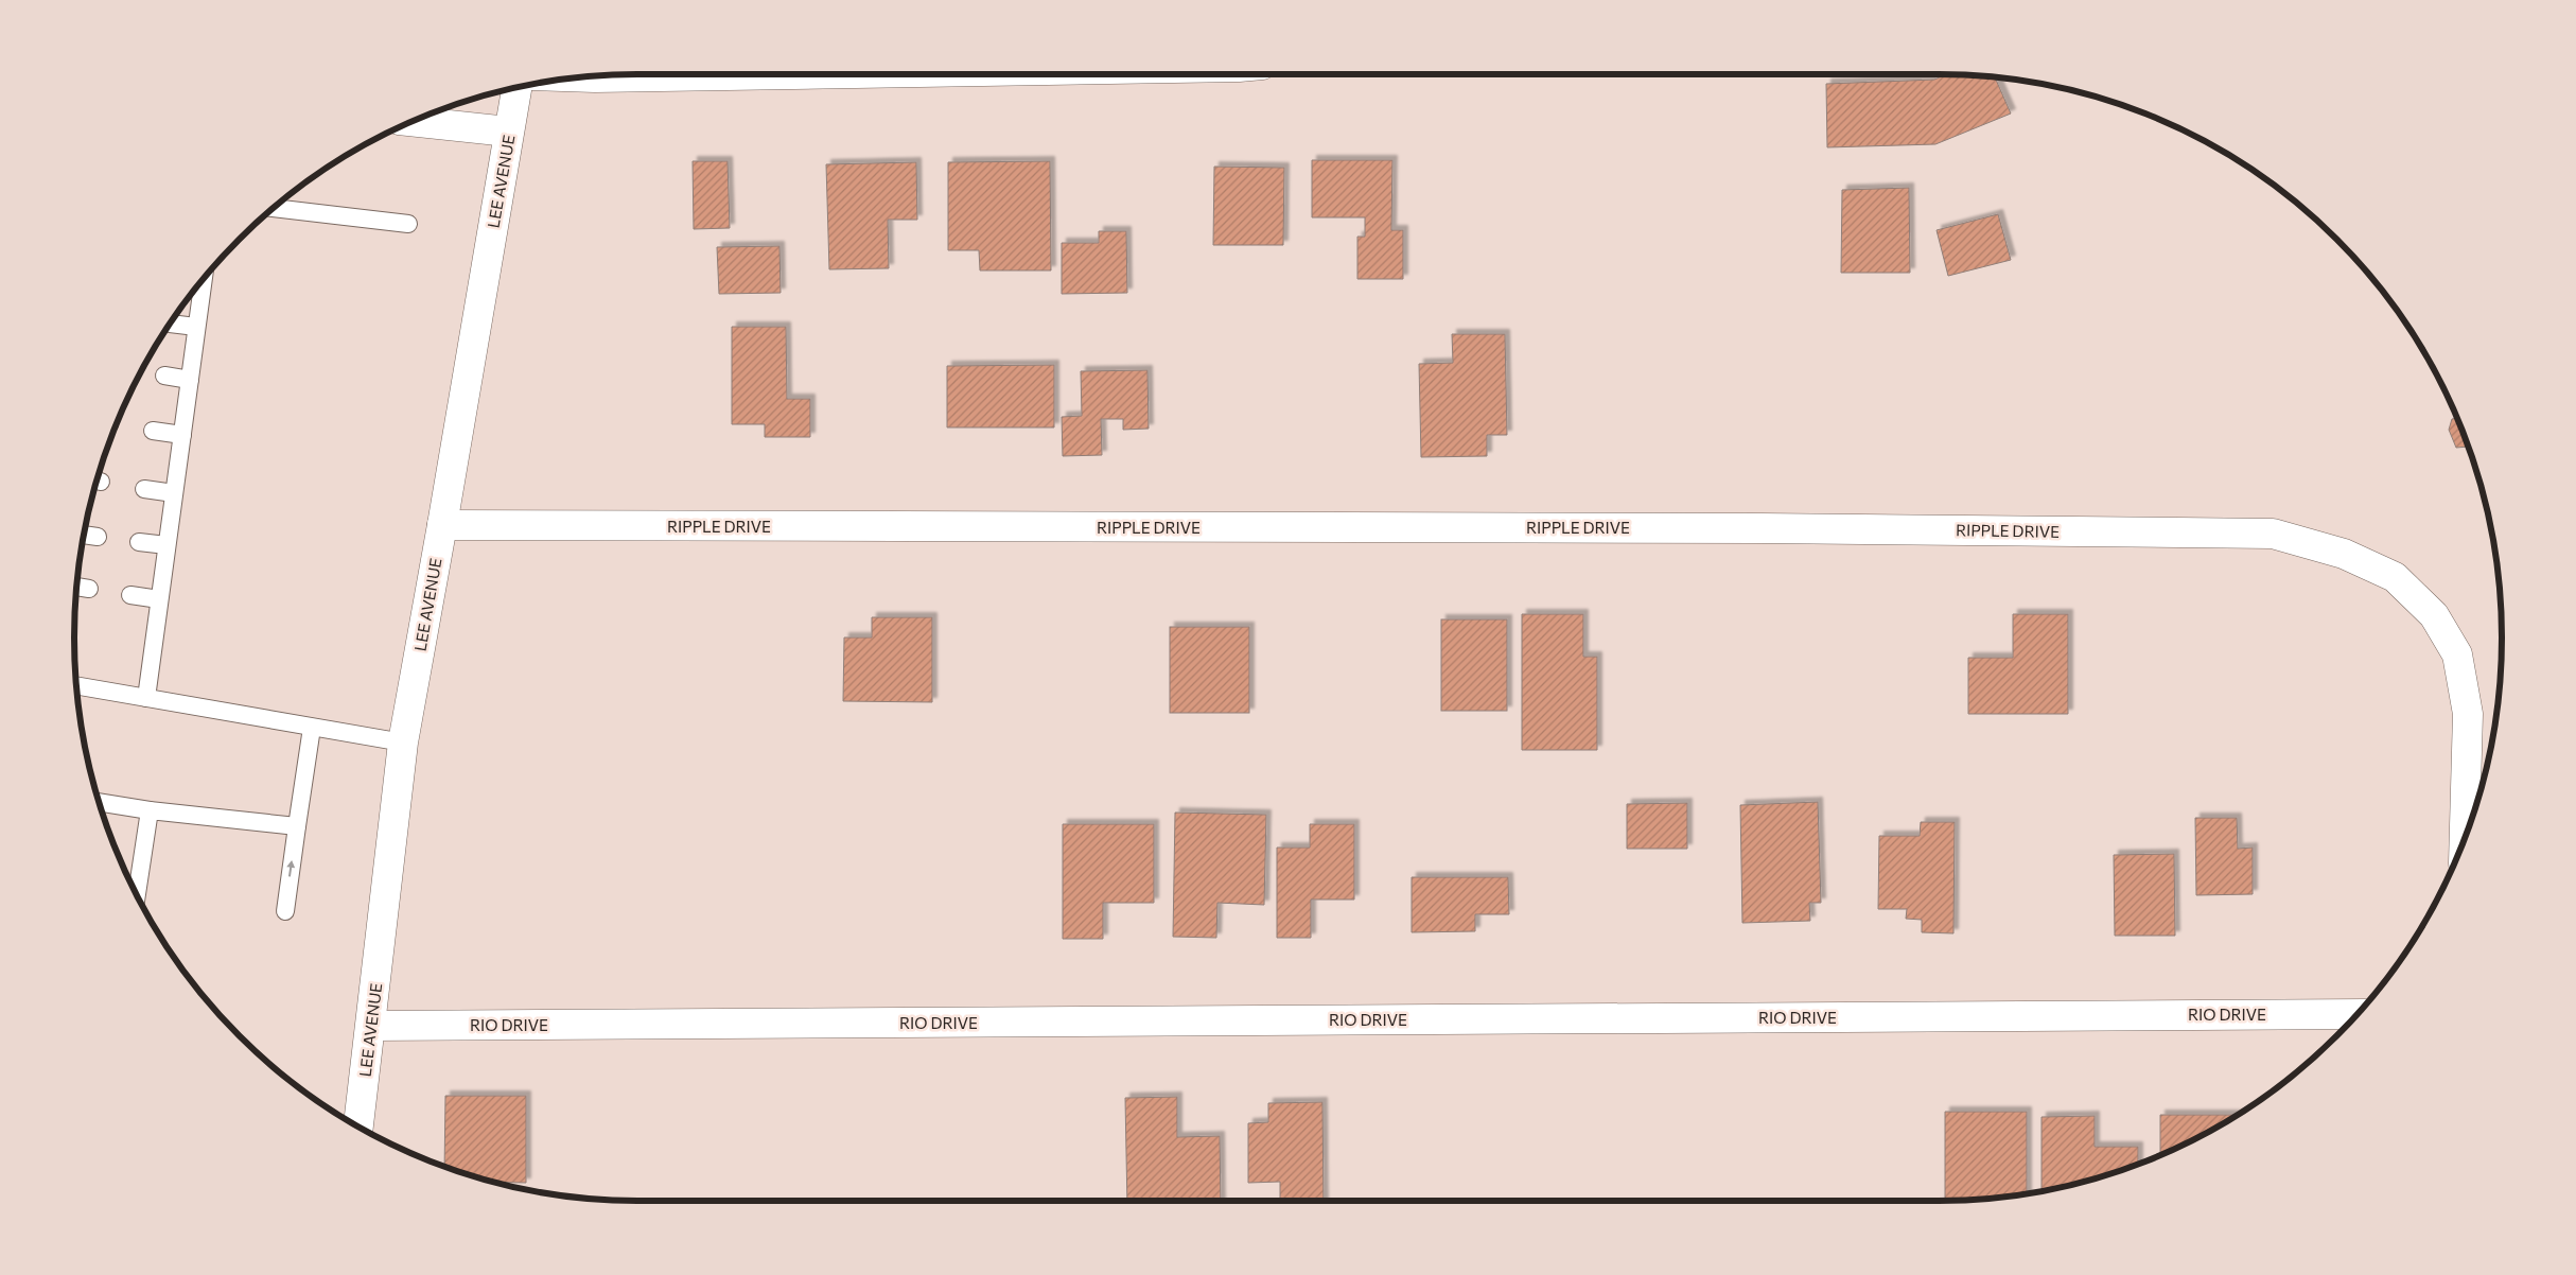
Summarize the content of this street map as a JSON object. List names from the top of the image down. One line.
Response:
{"streets":{"street":["LEE AVENUE","RIPPLE DRIVE","RIO DRIVE"]},"crossings":[["LEE AVENUE","RIPPLE DRIVE"],["LEE AVENUE","RIO DRIVE"]]}
